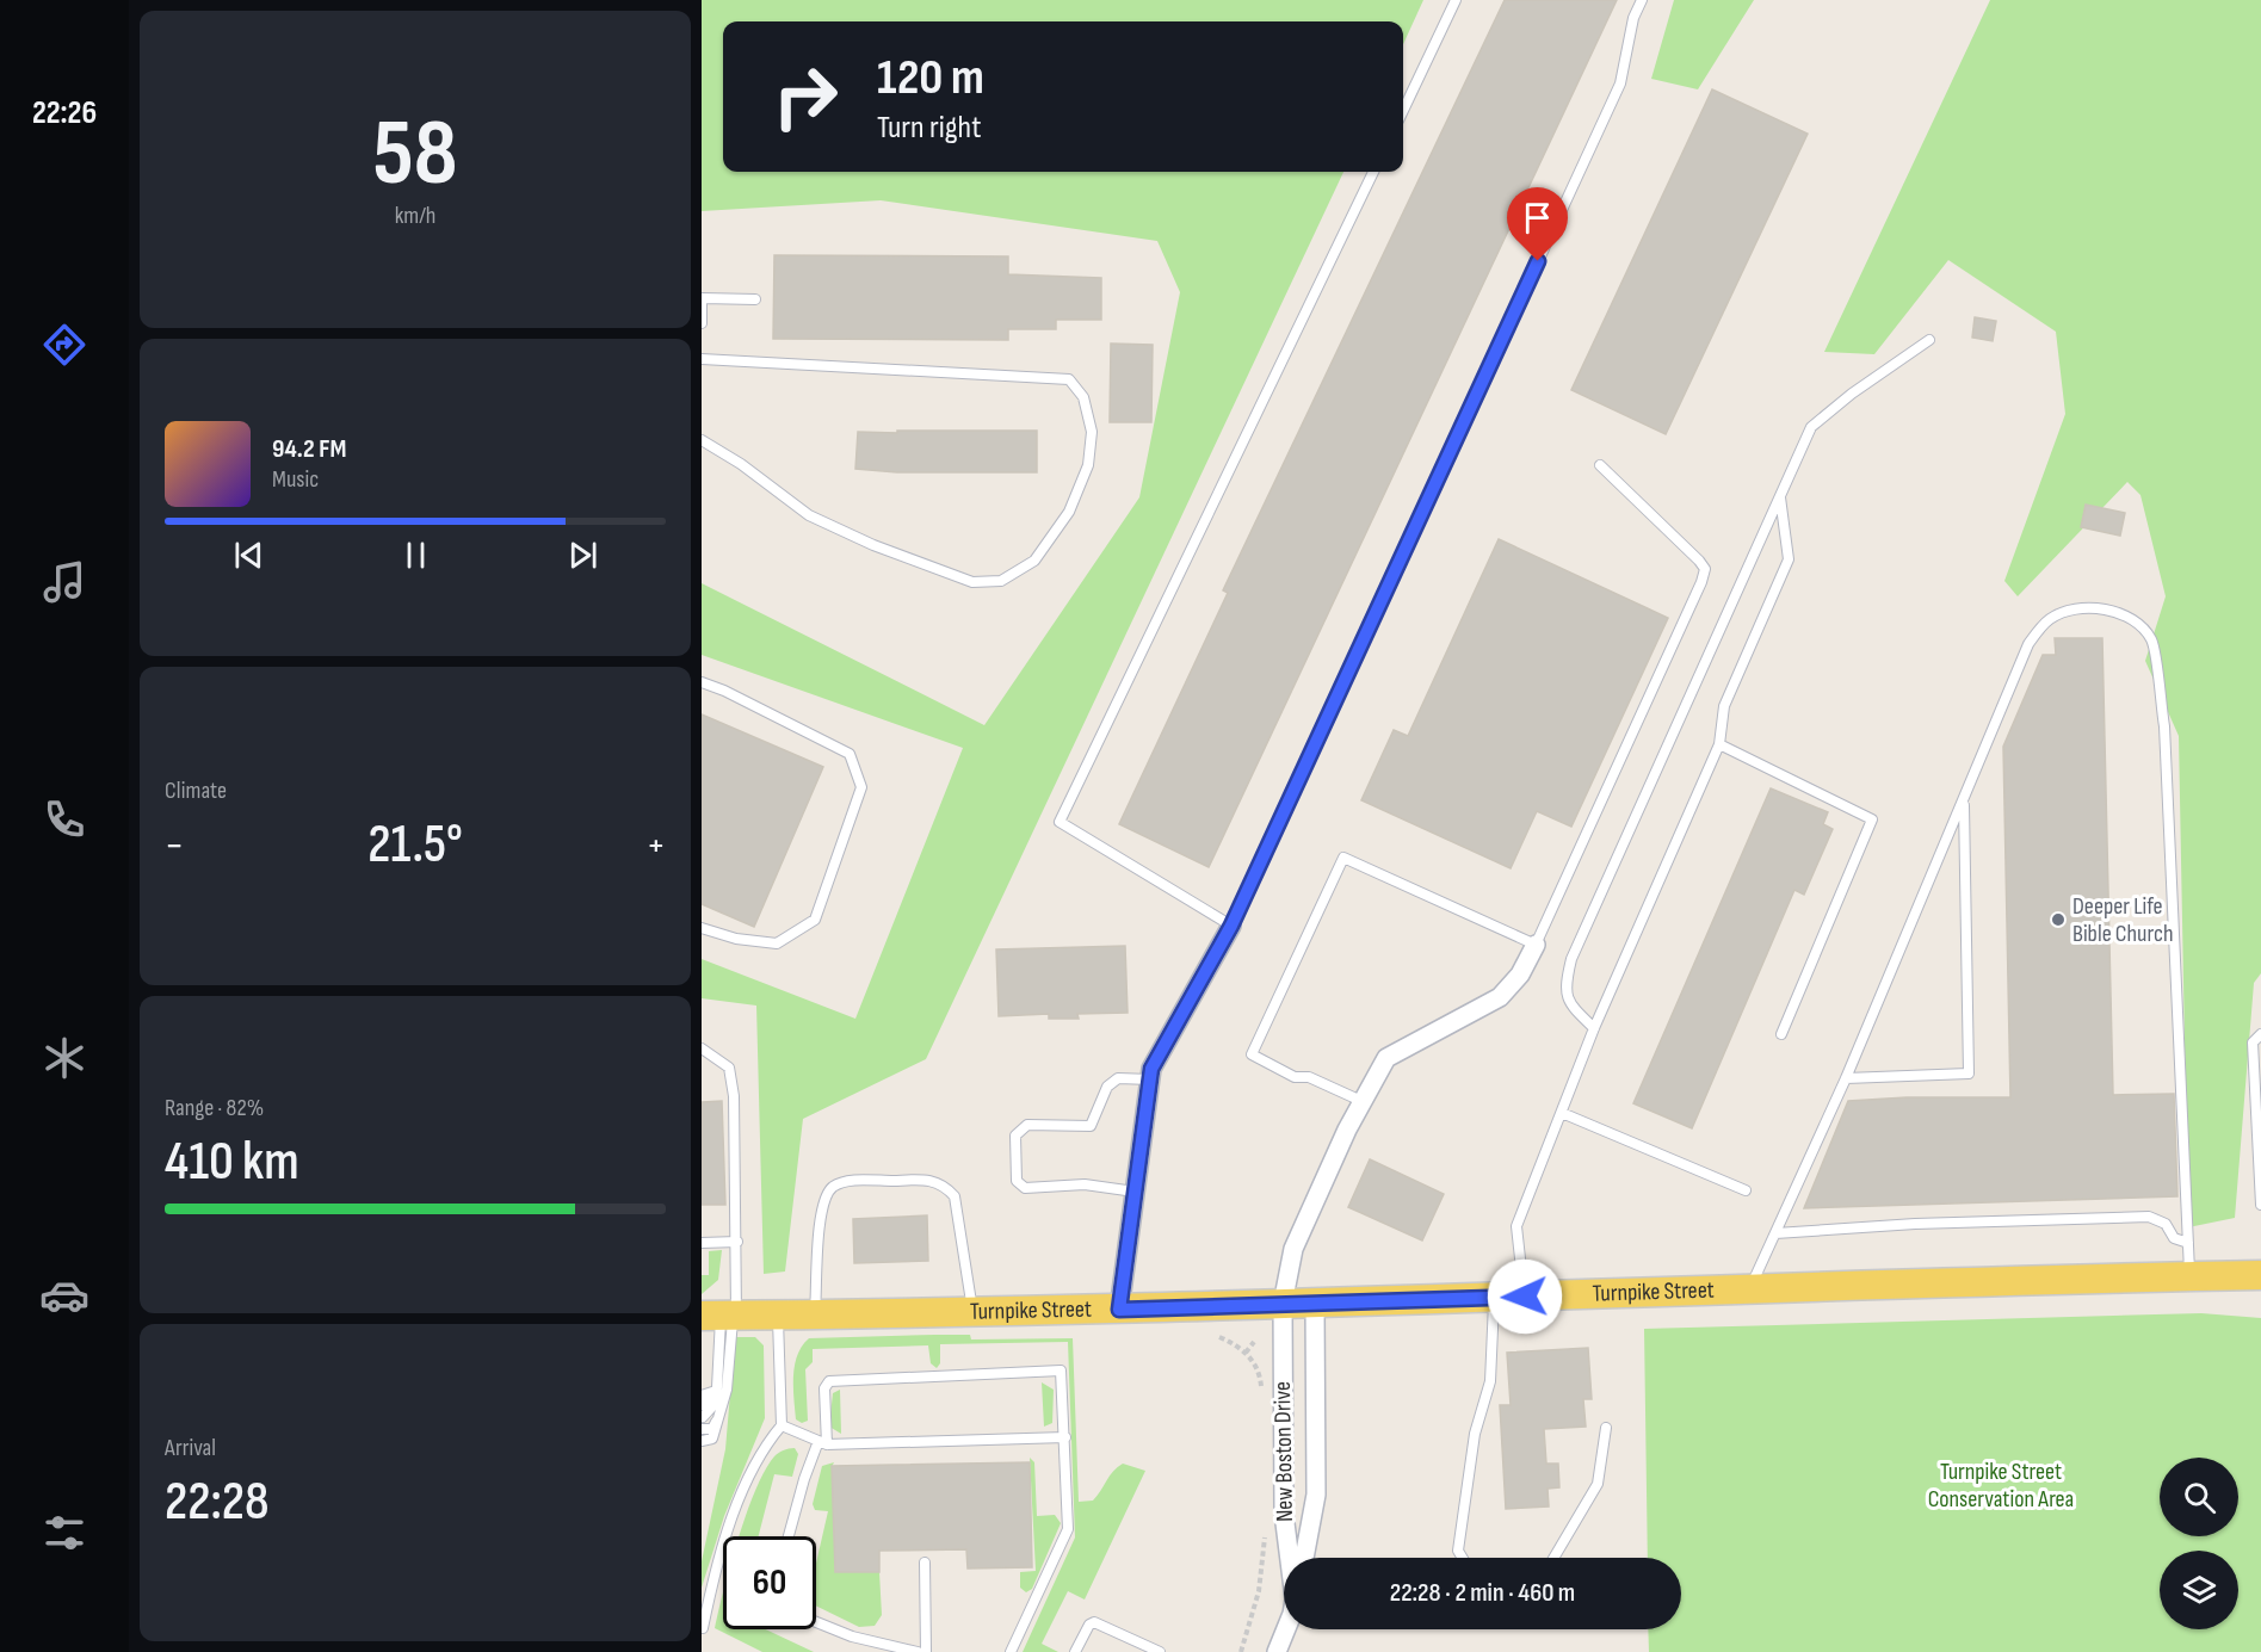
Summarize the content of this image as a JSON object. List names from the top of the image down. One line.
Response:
{"streets":{"main road":["Turnpike Street"],"street":["New Boston Drive"]},"crossings":[["Turnpike Street","New Boston Drive"]],"parks":["Turnpike Street Conservation Area"],"places":["Deeper Life Bible Church"],"page":{"tabs":"22:26","tile":[["58","km/h"],"Climate",["Range · 82%","410 km"],["Arrival","22:28"]],"turn":["120 m","Turn right"],"song":["94.2 FM","Music"],"heat":["−","21.5°","+"],"limit":"60","trip":"22:28 · 2 min · 460 m"}}
